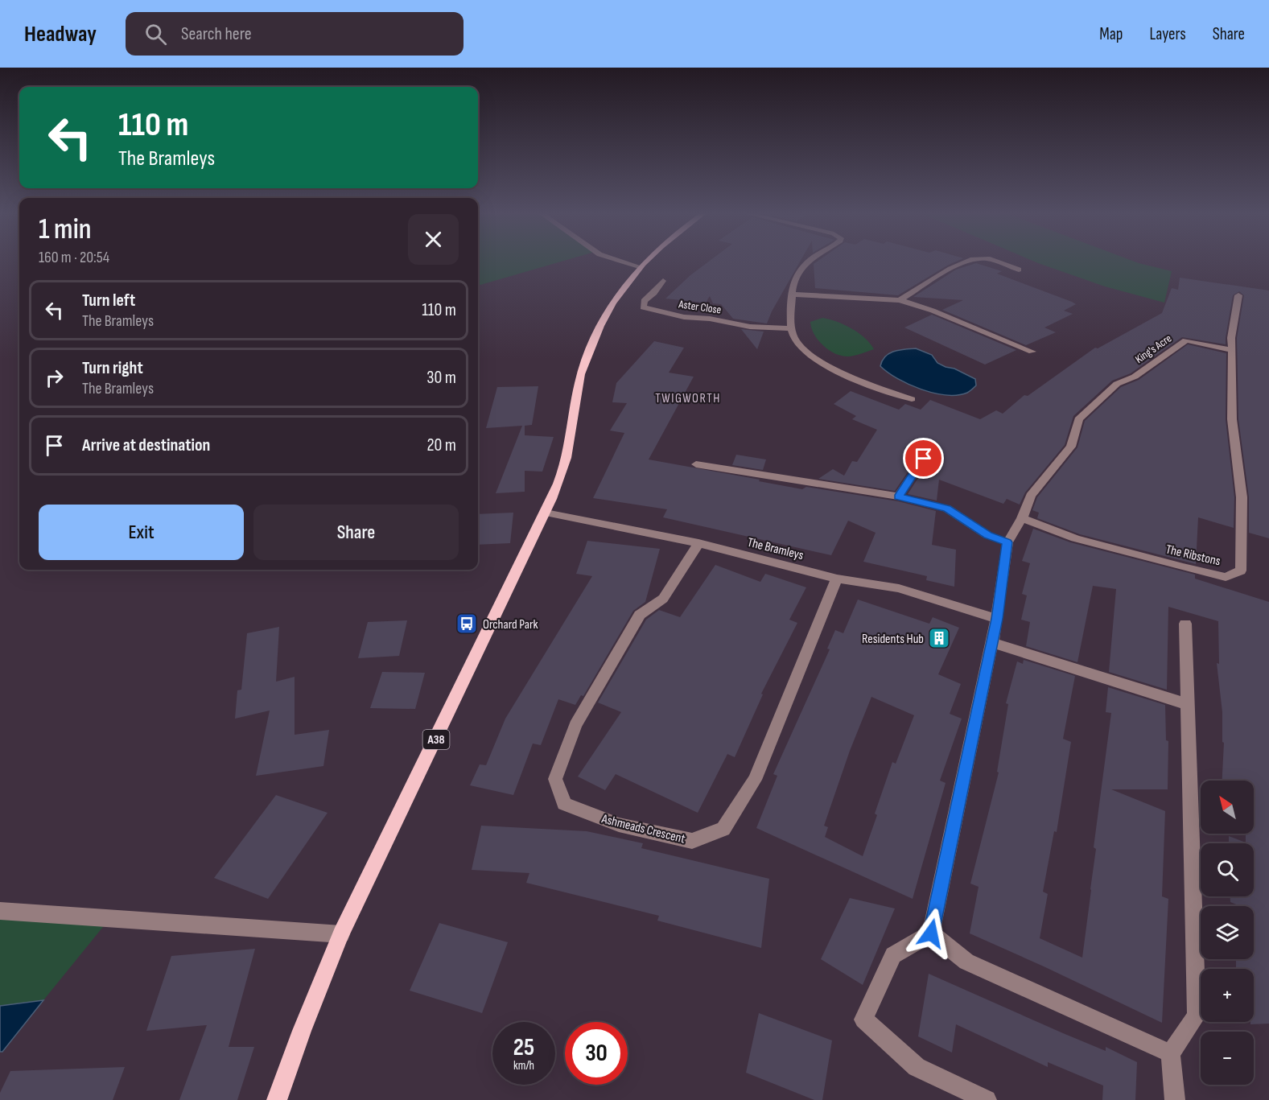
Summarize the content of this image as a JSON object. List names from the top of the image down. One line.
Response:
{"streets":{"main road":["A38"],"street":["Aster Close","King's Acre","The Bramleys","The Ribstons","Ashmeads Crescent"]},"crossings":[["King's Acre","The Ribstons"],["The Bramleys","A38"],["The Bramleys","Ashmeads Crescent"]],"districts":["TWIGWORTH"],"places":{"bus stop":["Orchard Park"],"building":["Residents Hub"]},"north":"top left","page":{"header":"Headway","search":"Search here","nav":["Map","Layers","Share"],"turn":["110 m","The Bramleys"],"heading":["1 min","160 m · 20:54"],"list":[{"name":"Turn left","note":"The Bramleys","value":"110 m"},{"name":"Turn right","note":"The Bramleys","value":"30 m"},{"name":"Arrive at destination","value":"20 m"}],"buttons":["Exit","Share"],"map_buttons":["+","−"],"speed":"25 km/h","limit":"30"}}
